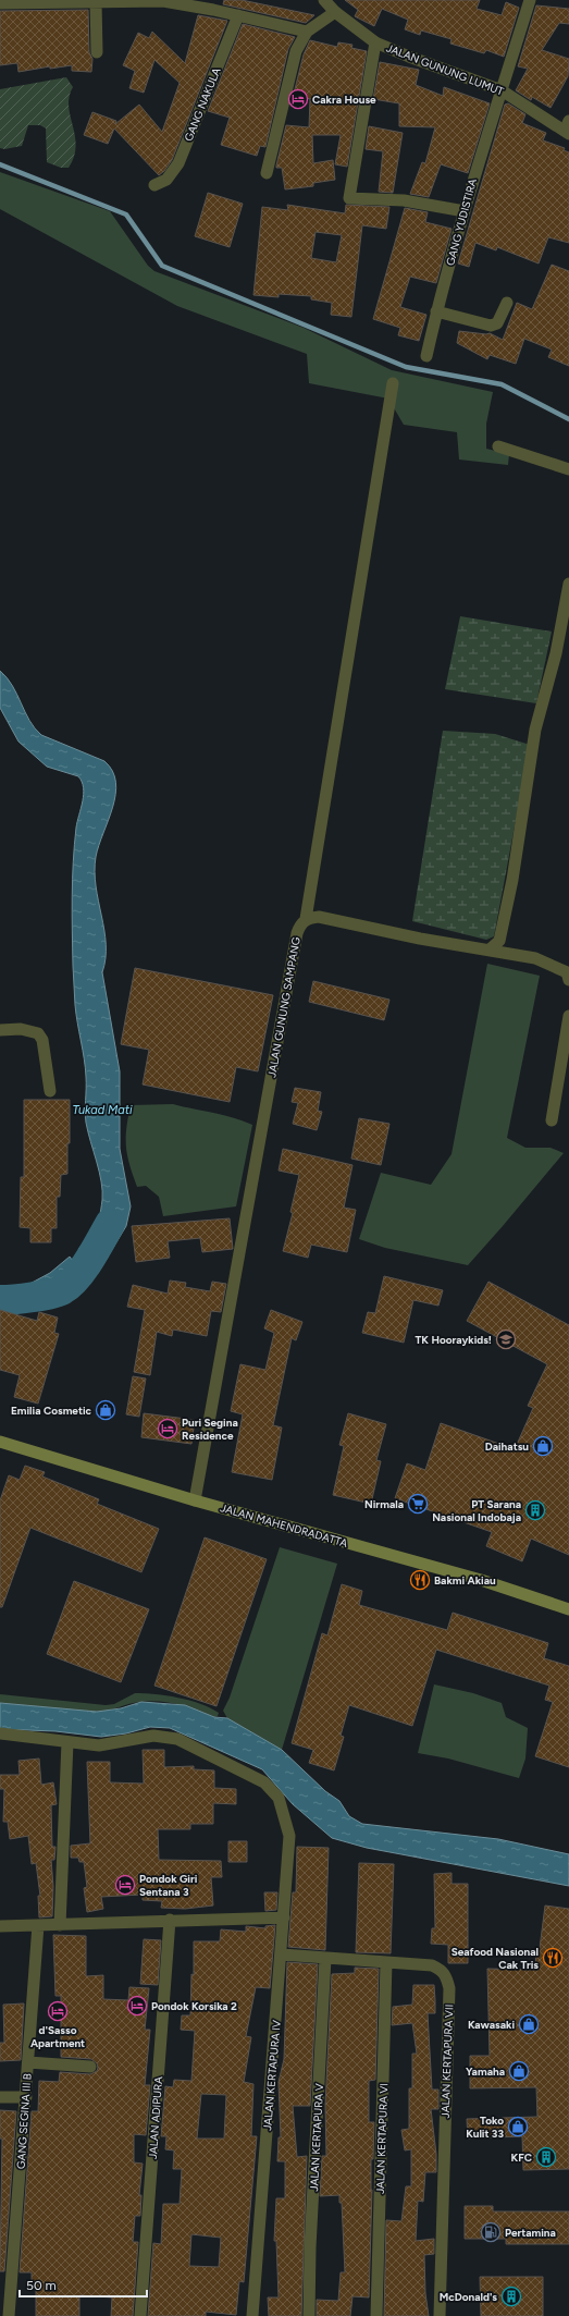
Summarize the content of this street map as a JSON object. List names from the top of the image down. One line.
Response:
{"streets":{"main road":["JALAN MAHENDRADATTA"],"street":["JALAN GUNUNG LUMUT","GANG NAKULA","GANG YUDISTIRA","JALAN GUNUNG SAMPANG","JALAN KERTAPURA VII","JALAN KERTAPURA IV","JALAN ADIPURA","GANG SEGINA III B","JALAN KERTAPURA V","JALAN KERTAPURA VI"]},"crossings":[["JALAN GUNUNG LUMUT","GANG YUDISTIRA"],["JALAN GUNUNG SAMPANG","JALAN MAHENDRADATTA"],["JALAN KERTAPURA VII","JALAN KERTAPURA IV"],["JALAN KERTAPURA VII","JALAN KERTAPURA V"],["JALAN KERTAPURA VII","JALAN KERTAPURA VI"]],"water":["Tukad Mati"],"places":{"hotel":["Cakra House","Puri Segina Residence","Pondok Giri Sentana 3","Pondok Korsika 2","d'Sasso Apartment"],"school or university":["TK Hooraykids!"],"shop":["Emilia Cosmetic","Daihatsu","Kawasaki","Yamaha","Toko Kulit 33"],"supermarket":["Nirmala"],"building":["PT Sarana Nasional Indobaja","KFC","McDonald's"],"restaurant":["Bakmi Akiau","Seafood Nasional Cak Tris"],"fuel station":["Pertamina"]},"scale_bar":"50 m"}
